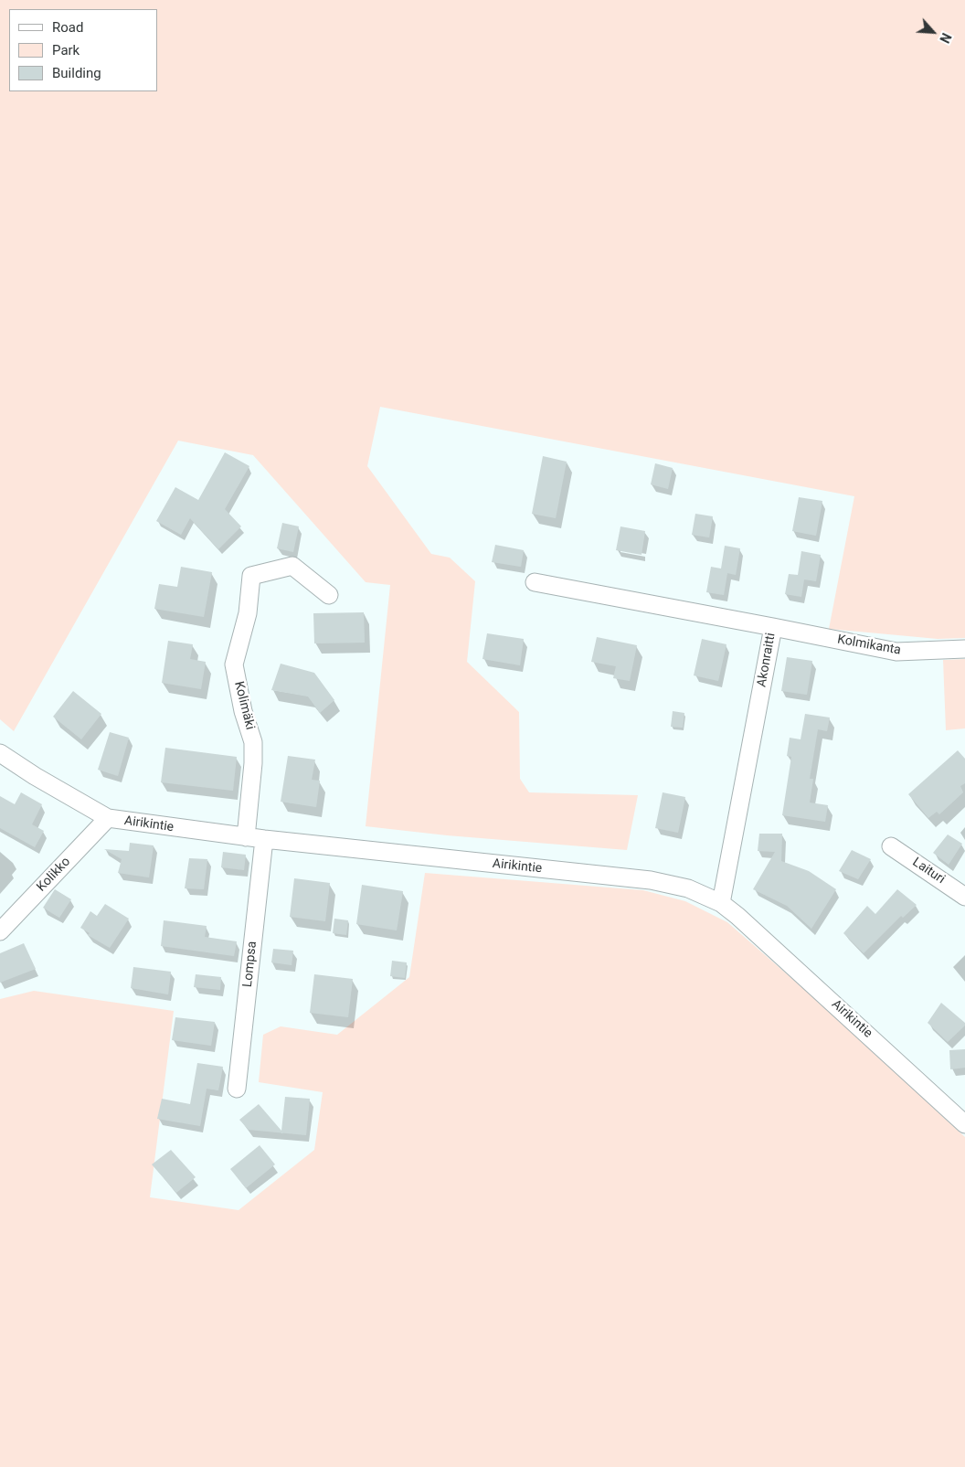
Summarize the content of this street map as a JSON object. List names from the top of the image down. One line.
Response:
{"streets":{"street":["Kolmikanta","Akonraitti","Kolimäki","Airikintie","Laituri","Kolikko","Lompsa"]},"crossings":[["Kolmikanta","Akonraitti"],["Akonraitti","Airikintie"],["Kolimäki","Airikintie"],["Airikintie","Kolikko"],["Airikintie","Lompsa"]],"legend":["Road","Park","Building"],"north":"bottom right"}
